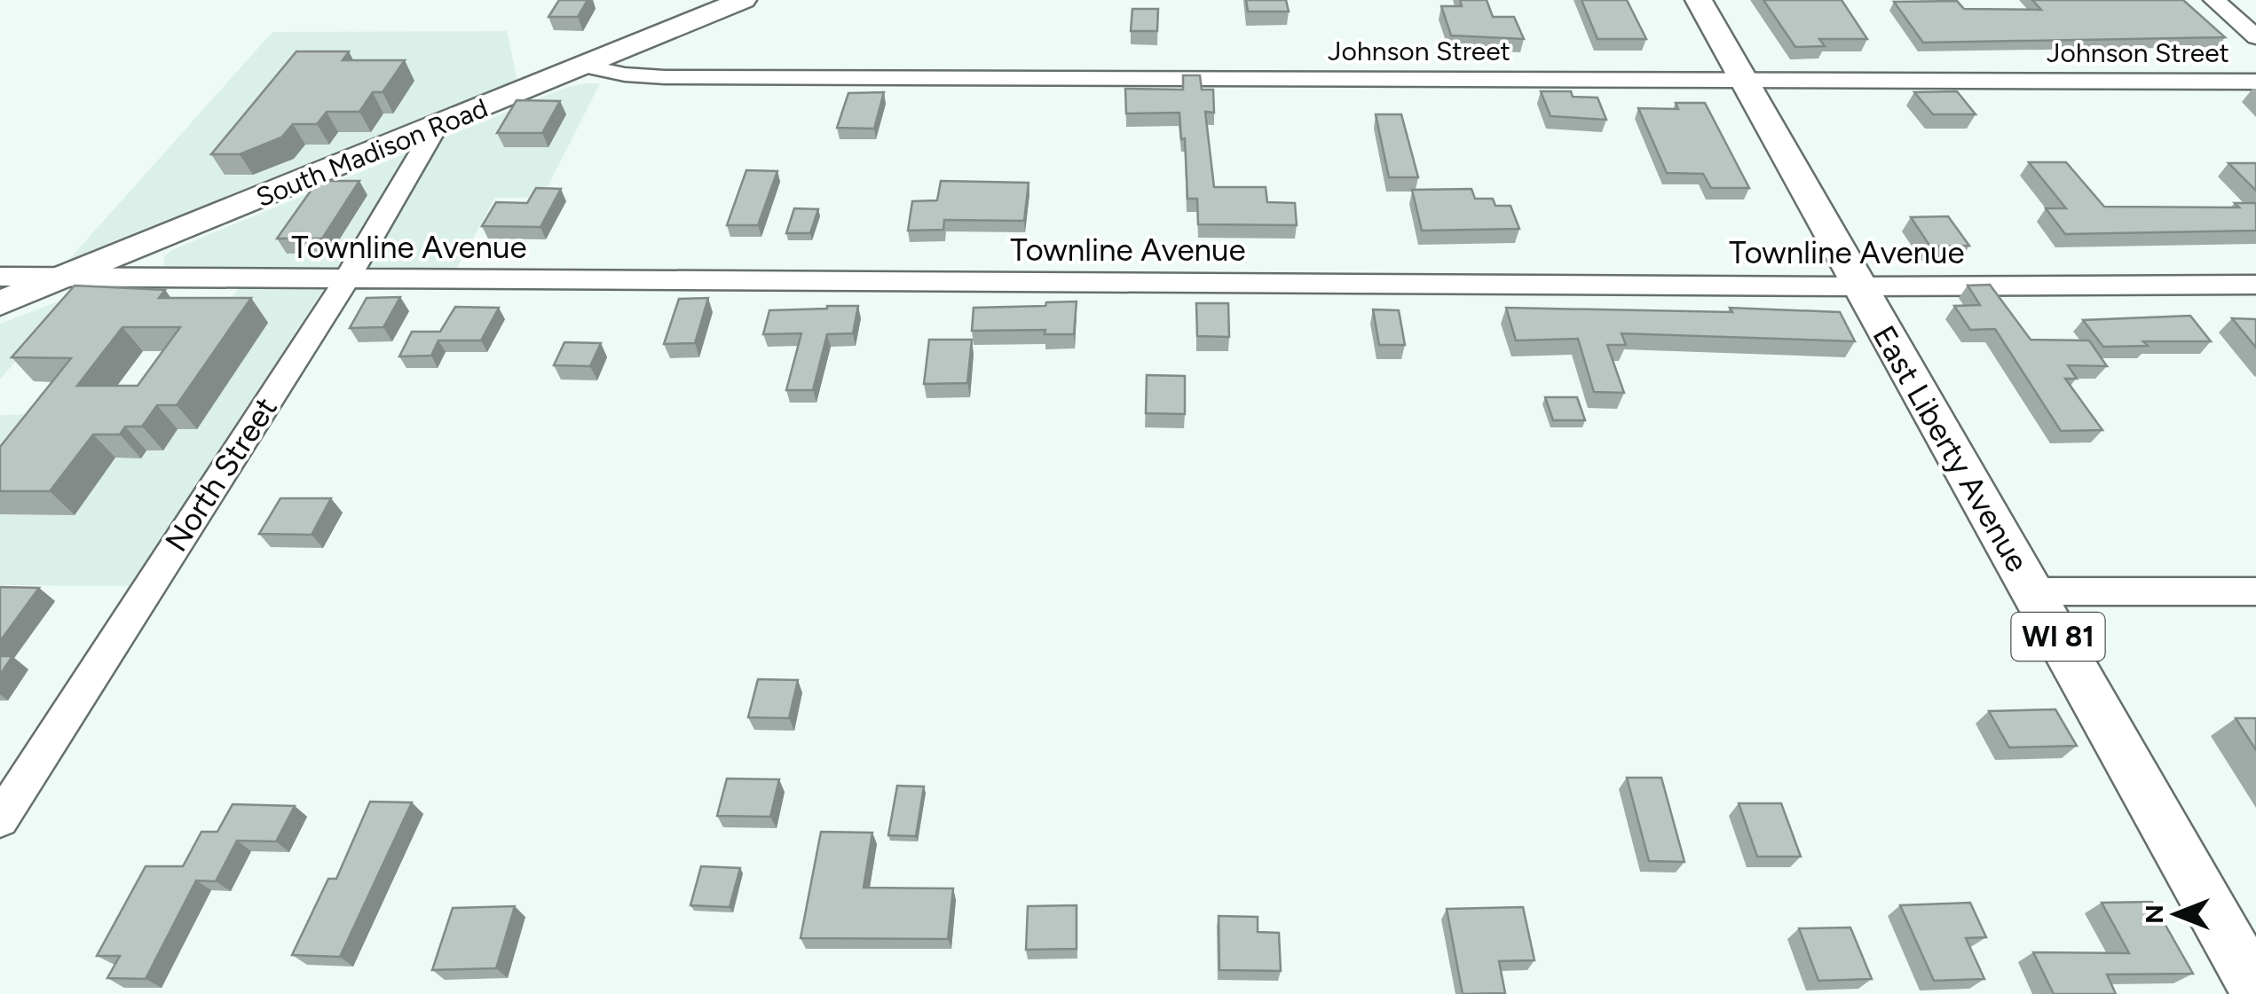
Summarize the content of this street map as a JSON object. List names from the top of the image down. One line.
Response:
{"streets":{"main road":["South Madison Road","East Liberty Avenue","WI 81"],"street":["Johnson Street","Townline Avenue","North Street"]},"crossings":[["Johnson Street","South Madison Road"],["Johnson Street","East Liberty Avenue"],["South Madison Road","Townline Avenue"],["South Madison Road","North Street"],["Townline Avenue","East Liberty Avenue"],["Townline Avenue","North Street"]],"north":"left"}
